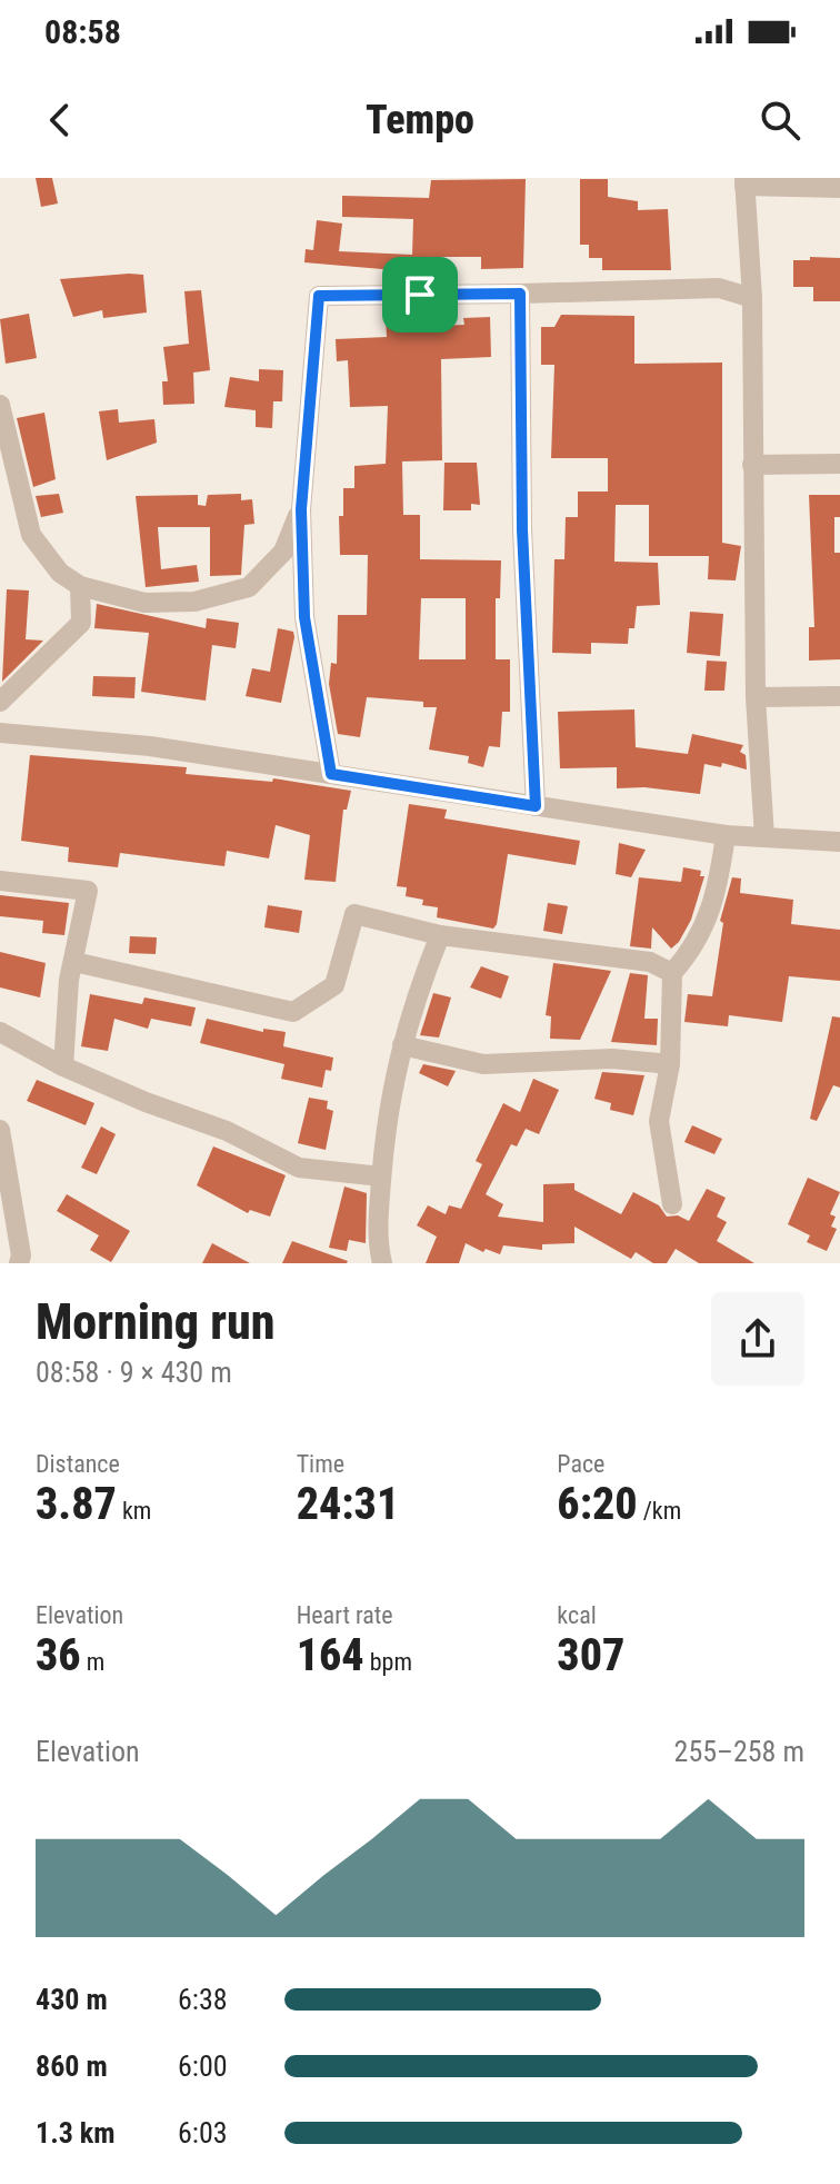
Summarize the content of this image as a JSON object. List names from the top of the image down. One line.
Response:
{"page":{"status":"08:58","header":"Tempo","heading":["Morning run","08:58 · 9 × 430 m"],"stats":[["Distance","3.87 km"],["Time","24:31"],["Pace","6:20 /km"],["Elevation","36 m"],["Heart rate","164 bpm"],["kcal","307"]],"chart":["Elevation","255–258 m"],"list":[{"name":"430 m","note":"6:38"},{"name":"860 m","note":"6:00"},{"name":"1.3 km","note":"6:03"}]}}
